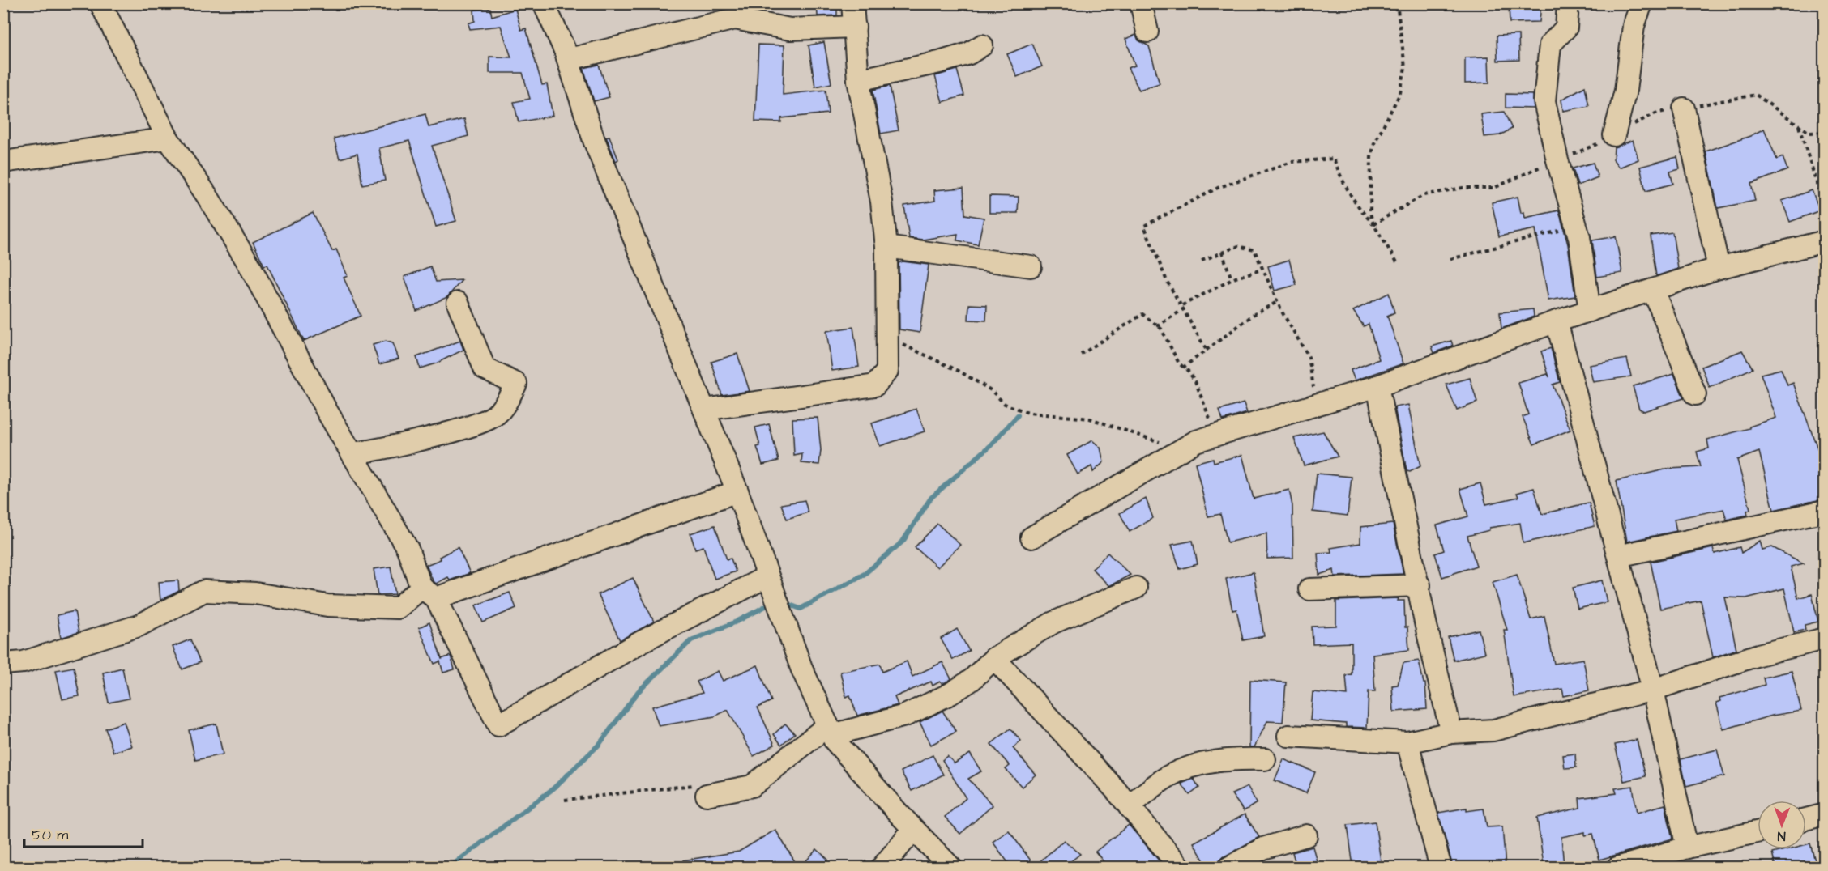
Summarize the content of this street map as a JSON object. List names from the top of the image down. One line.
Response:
{"scale_bar":"50 m","north":"bottom"}
